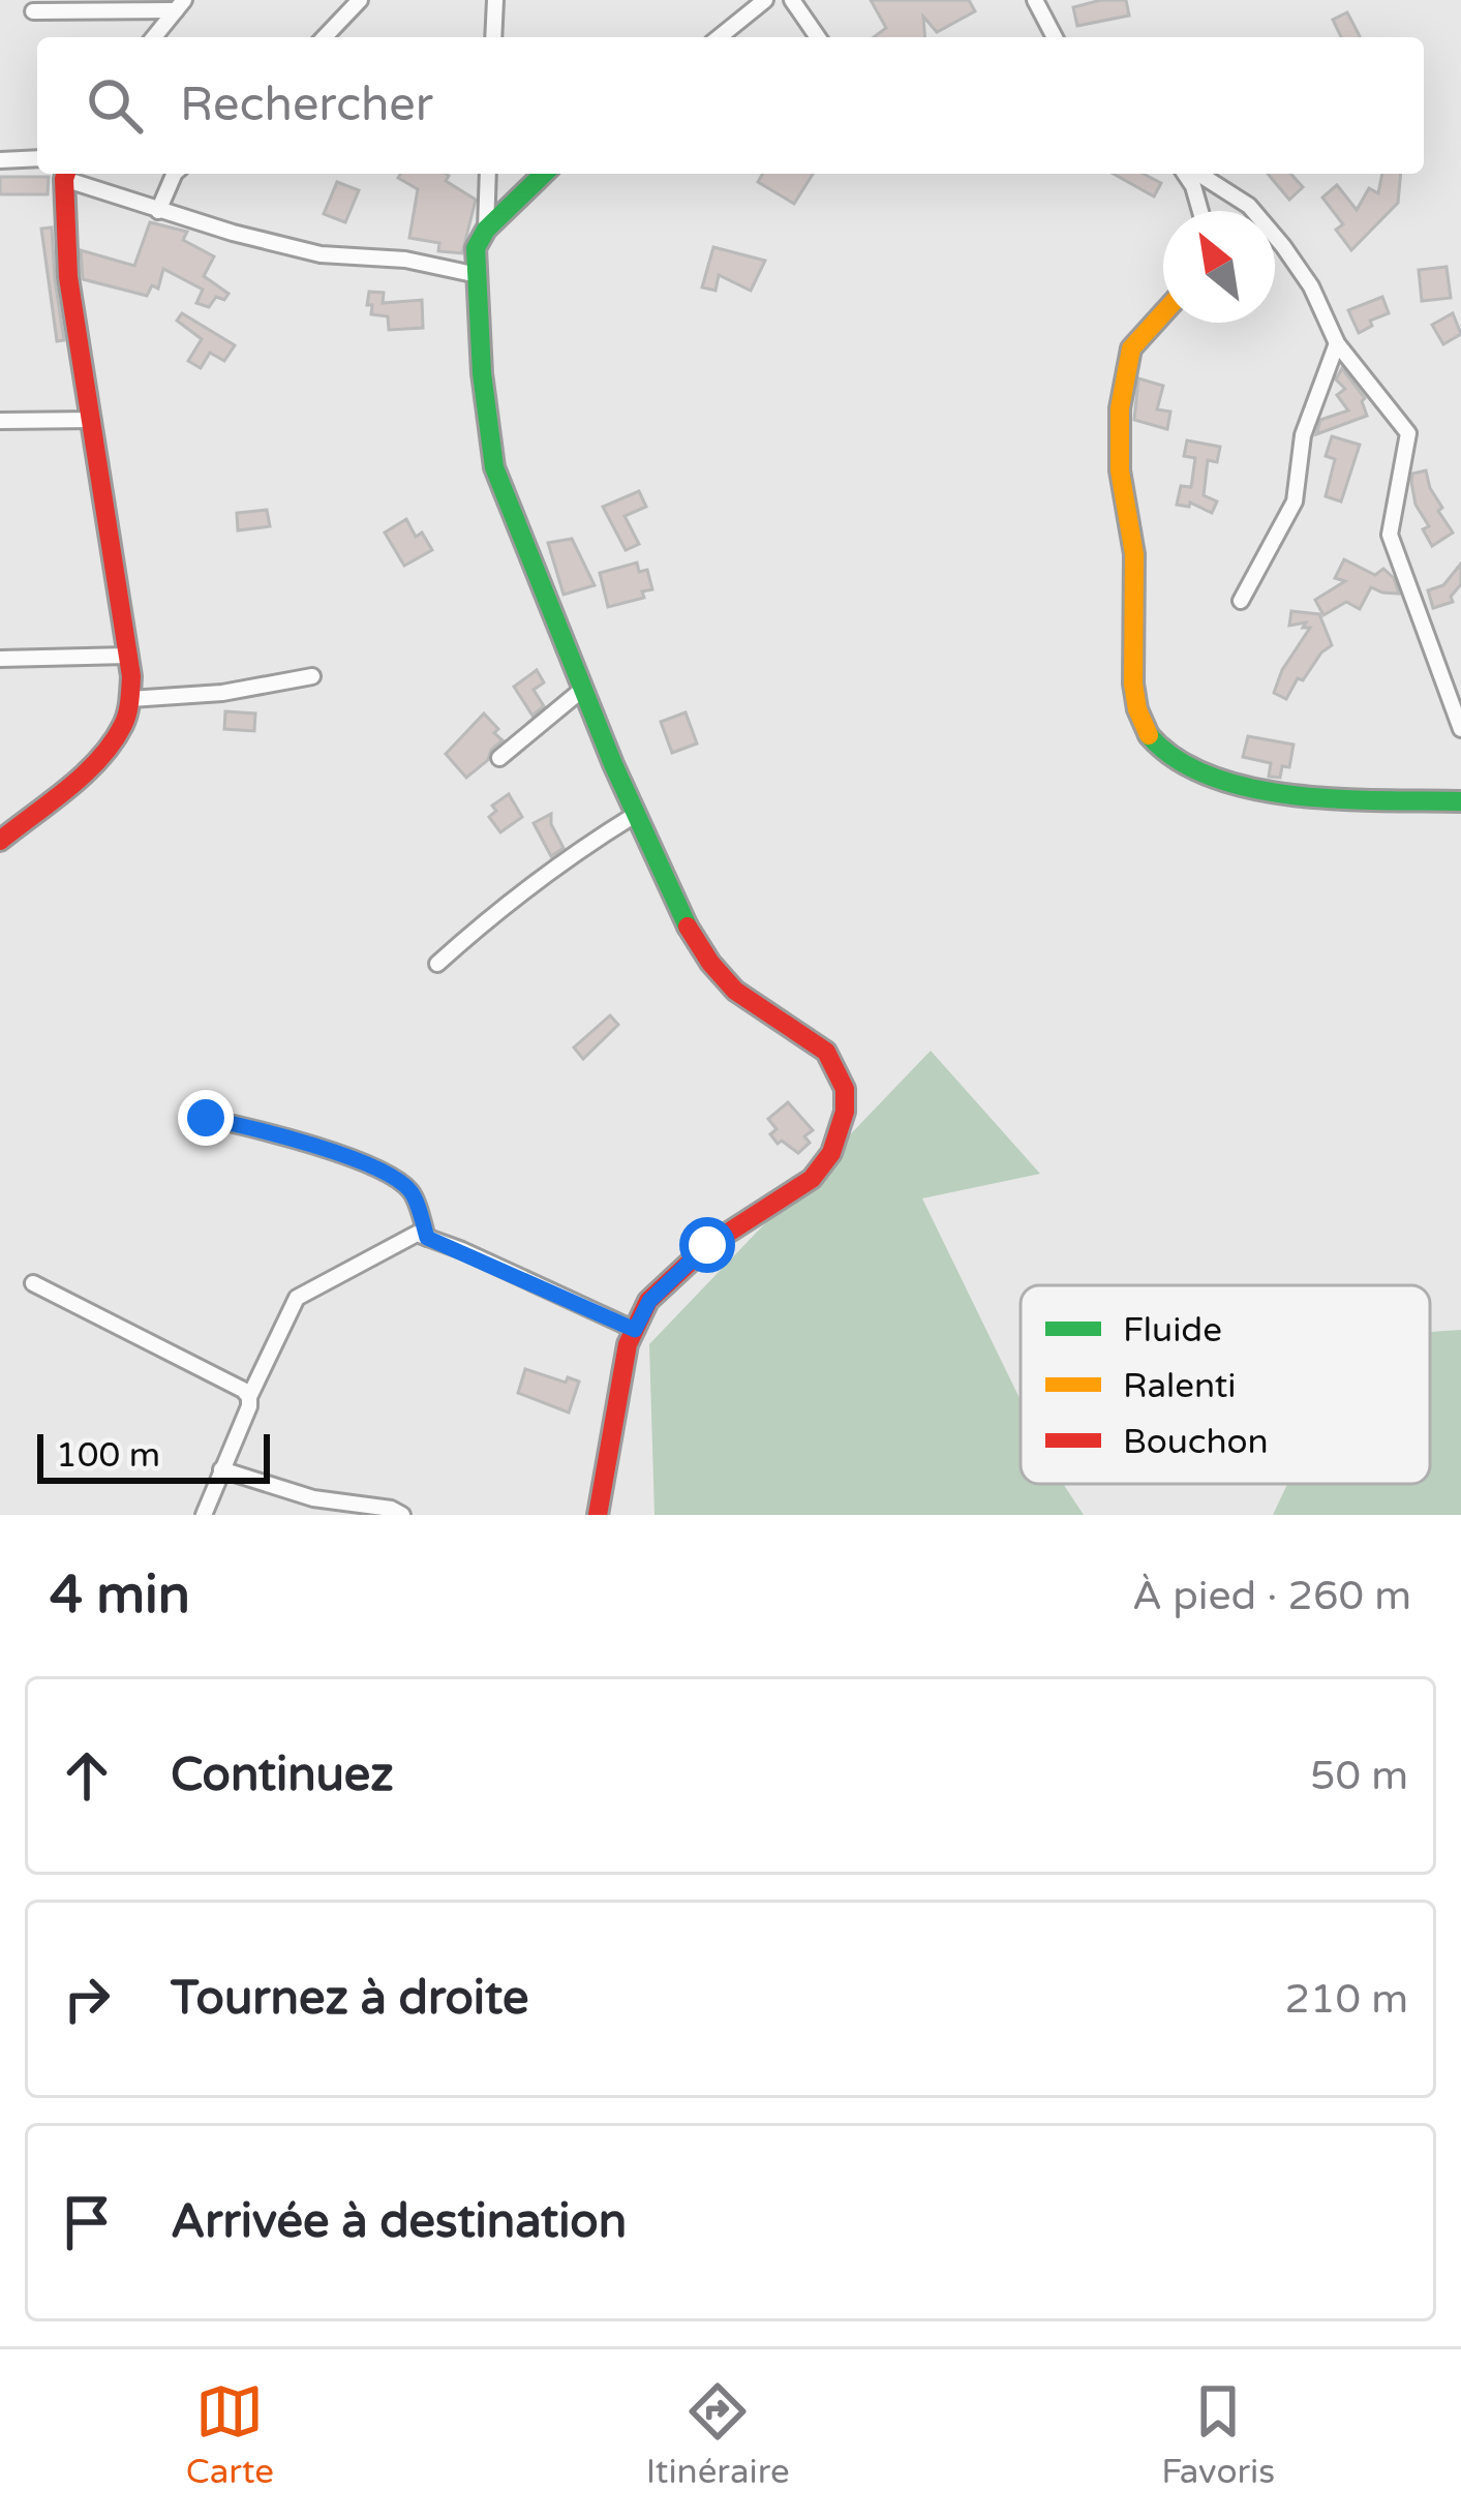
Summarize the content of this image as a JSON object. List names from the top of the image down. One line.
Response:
{"legend":["Fluide","Ralenti","Bouchon"],"scale_bar":"100 m","north":"top left","page":{"search":"Rechercher","scale":"100 m","heading":["4 min","À pied · 260 m"],"list":[["Continuez","50 m"],["Tournez à droite","210 m"],"Arrivée à destination"],"nav":["Carte","Itinéraire","Favoris"]}}
